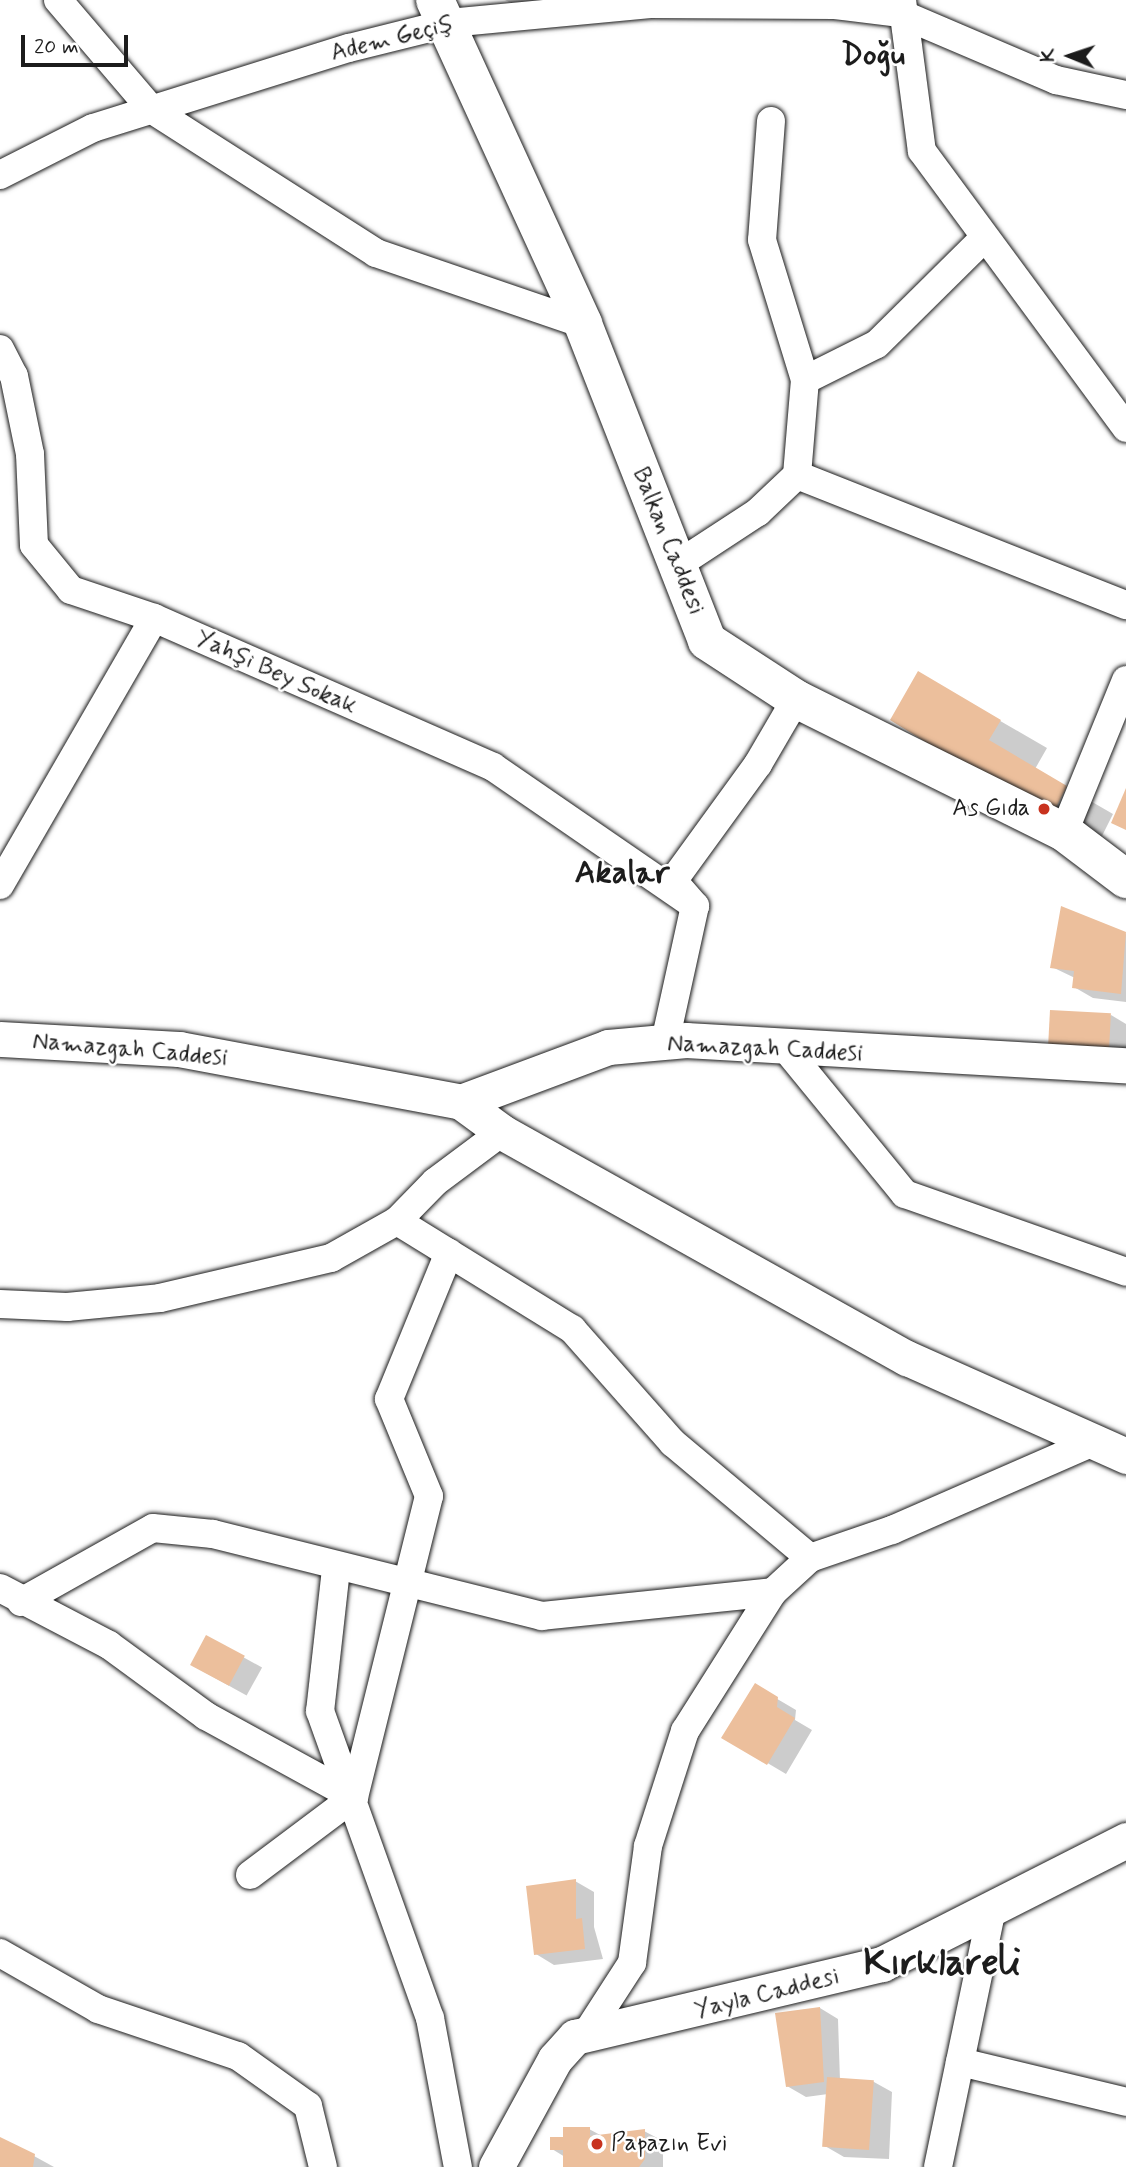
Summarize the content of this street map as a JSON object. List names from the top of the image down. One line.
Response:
{"streets":{"main road":["Balkan Caddesi"],"street":["Adem Geçiş","Yahşi Bey Sokak","Namazgah Caddesi","Yayla Caddesi"]},"crossings":[["Adem Geçiş","Balkan Caddesi"]],"districts":["Doğu","Akalar","Kırklareli"],"places":["As Gıda","Papazın Evi"],"scale_bar":"20 m","north":"left"}
